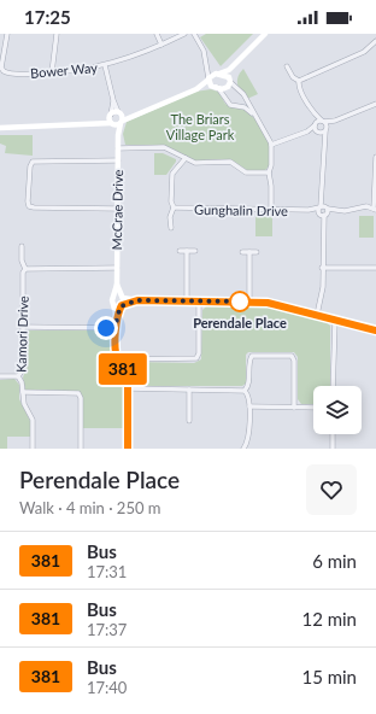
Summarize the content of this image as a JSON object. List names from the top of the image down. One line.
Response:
{"streets":{"street":["Bower Way","McCrae Drive","Gunghalin Drive","Kamori Drive"]},"parks":["The Briars Village Park"],"places":["Perendale Place"],"lines":["bus line 381"],"page":{"status":"17:25","on_map":"381","heading":["Perendale Place","Walk · 4 min · 250 m"],"list":[{"mark":"381","name":"Bus","note":"17:31","value":"6 min"},{"mark":"381","name":"Bus","note":"17:37","value":"12 min"},{"mark":"381","name":"Bus","note":"17:40","value":"15 min"}]}}
